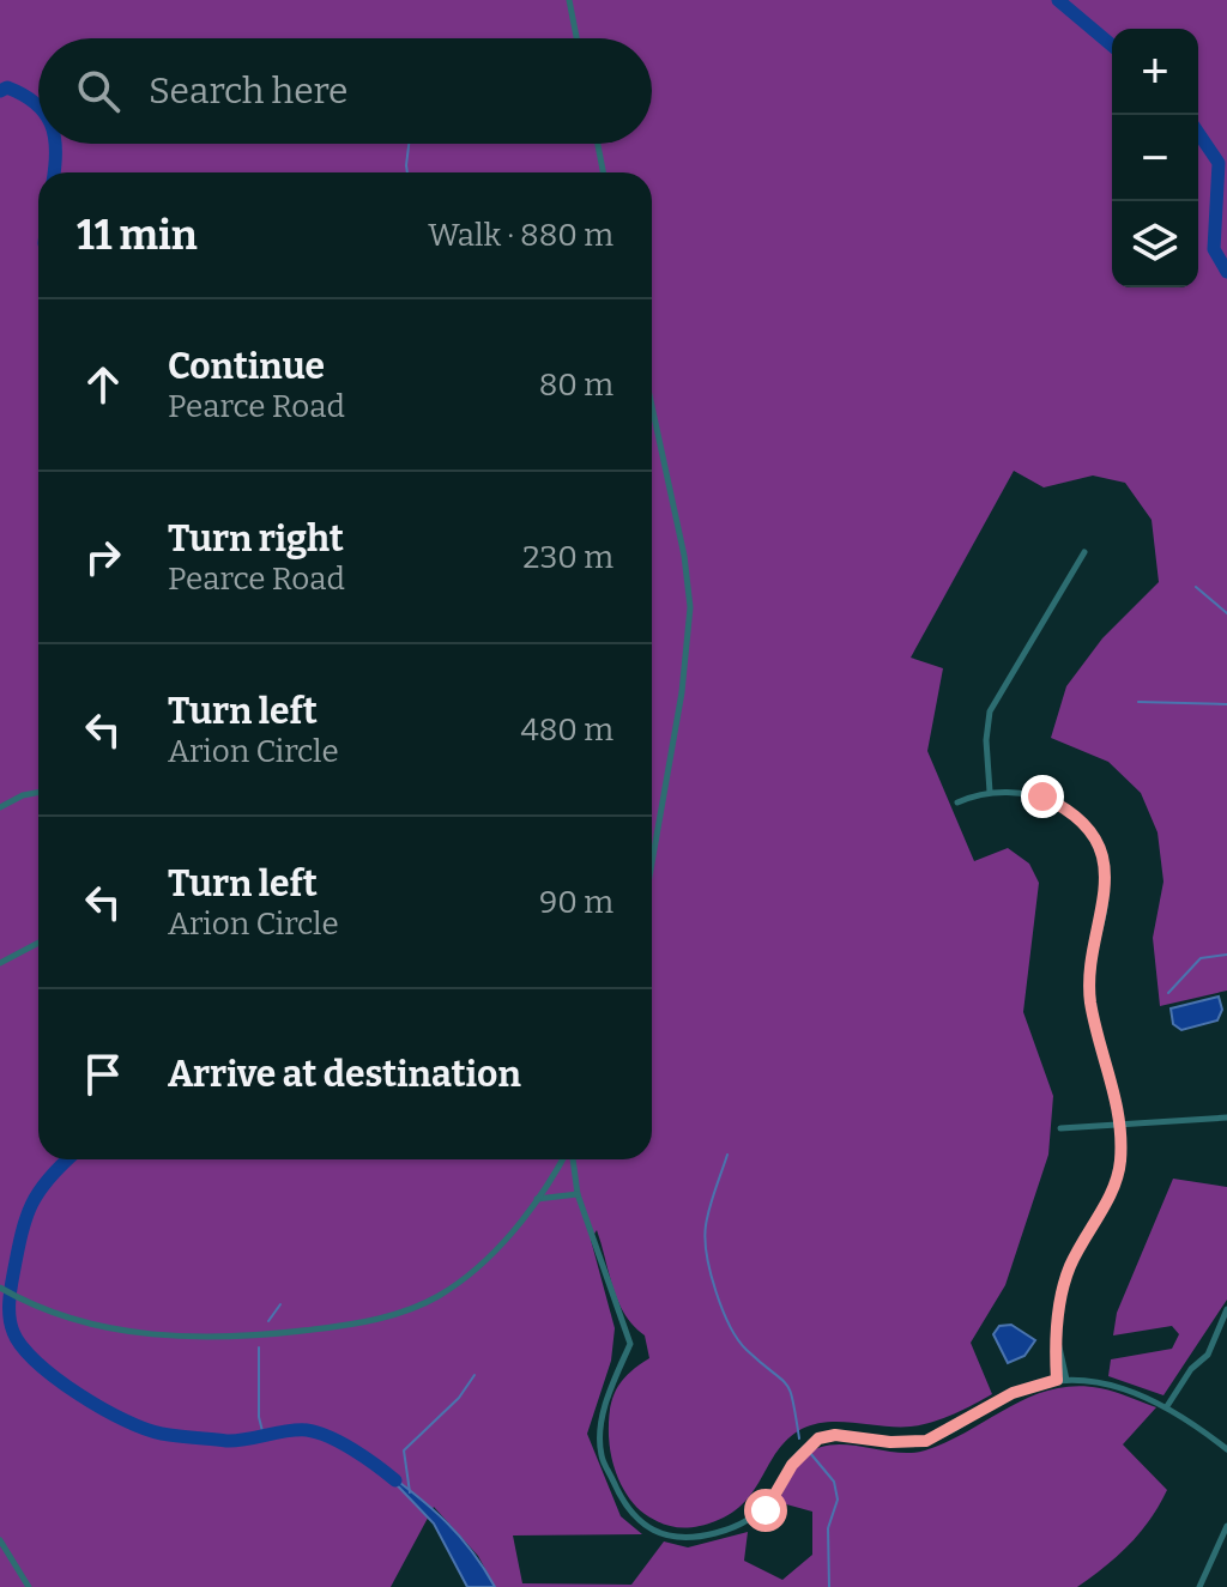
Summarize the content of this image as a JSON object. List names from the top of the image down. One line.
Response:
{"page":{"map_buttons":["+","−"],"search":"Search here","heading":["11 min","Walk · 880 m"],"list":[["Continue","Pearce Road","80 m"],["Turn right","Pearce Road","230 m"],["Turn left","Arion Circle","480 m"],["Turn left","Arion Circle","90 m"],"Arrive at destination"]}}
